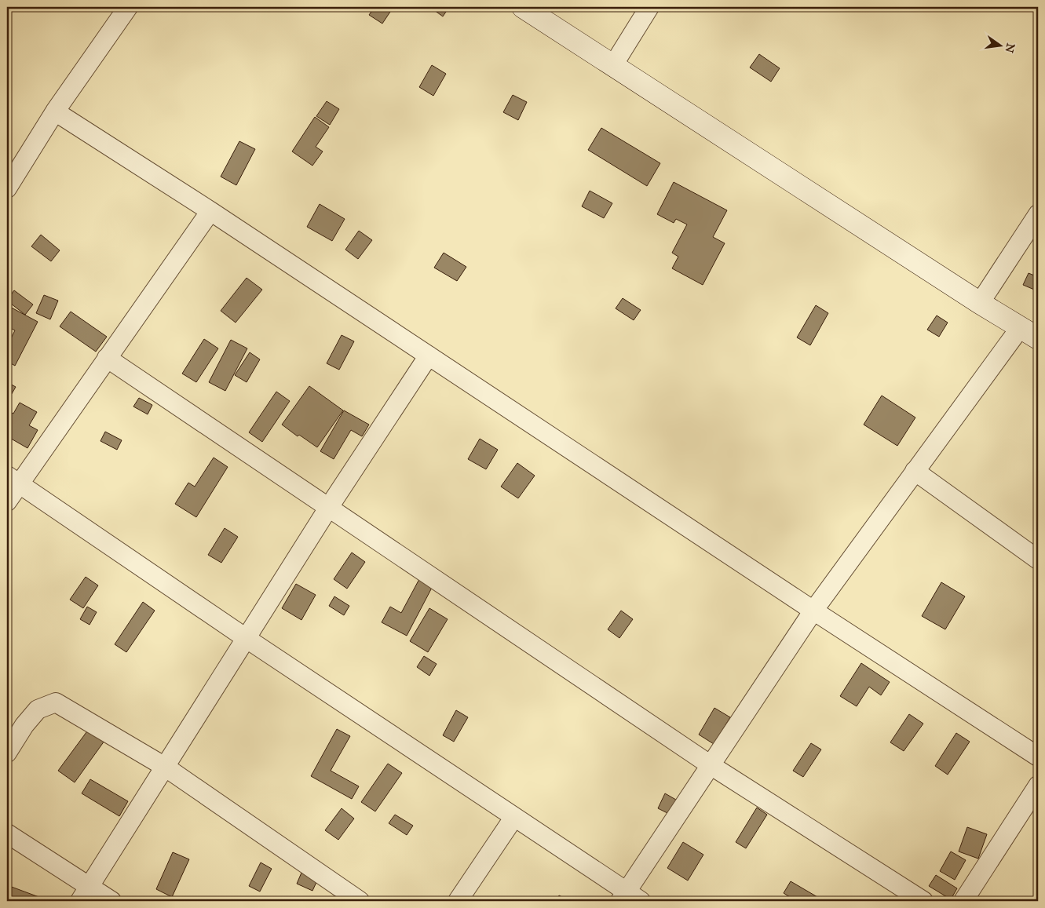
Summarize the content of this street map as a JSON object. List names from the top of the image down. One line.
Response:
{"north":"right"}
